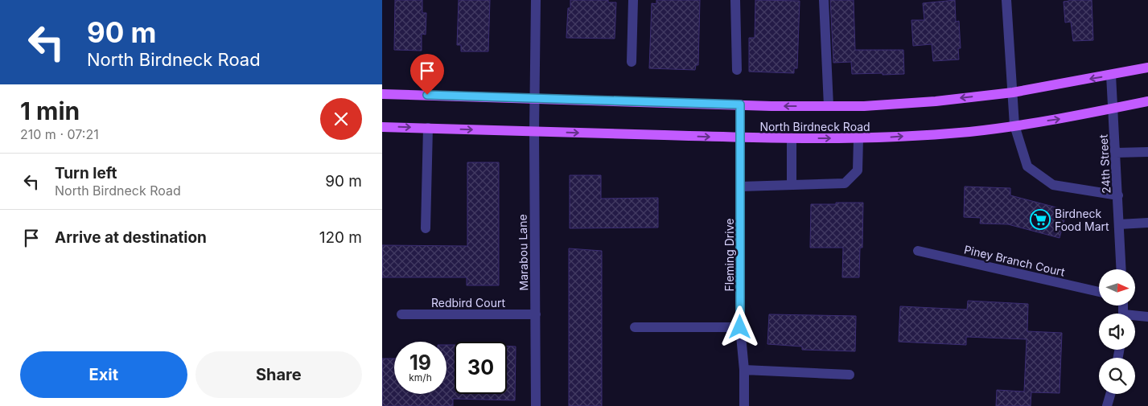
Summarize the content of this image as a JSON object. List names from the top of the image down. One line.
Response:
{"streets":{"main road":["North Birdneck Road"],"street":["24th Street","Marabou Lane","Fleming Drive","Piney Branch Court","Redbird Court"]},"crossings":[["North Birdneck Road","24th Street"],["North Birdneck Road","Marabou Lane"],["North Birdneck Road","Fleming Drive"],["Marabou Lane","Redbird Court"]],"places":{"supermarket":["Birdneck Food Mart"]},"north":"right","page":{"turn":["90 m","North Birdneck Road"],"heading":["1 min","210 m · 07:21"],"list":[{"name":"Turn left","note":"North Birdneck Road","value":"90 m"},{"name":"Arrive at destination","value":"120 m"}],"speed":"19 km/h","limit":"30","buttons":["Exit","Share"]}}
